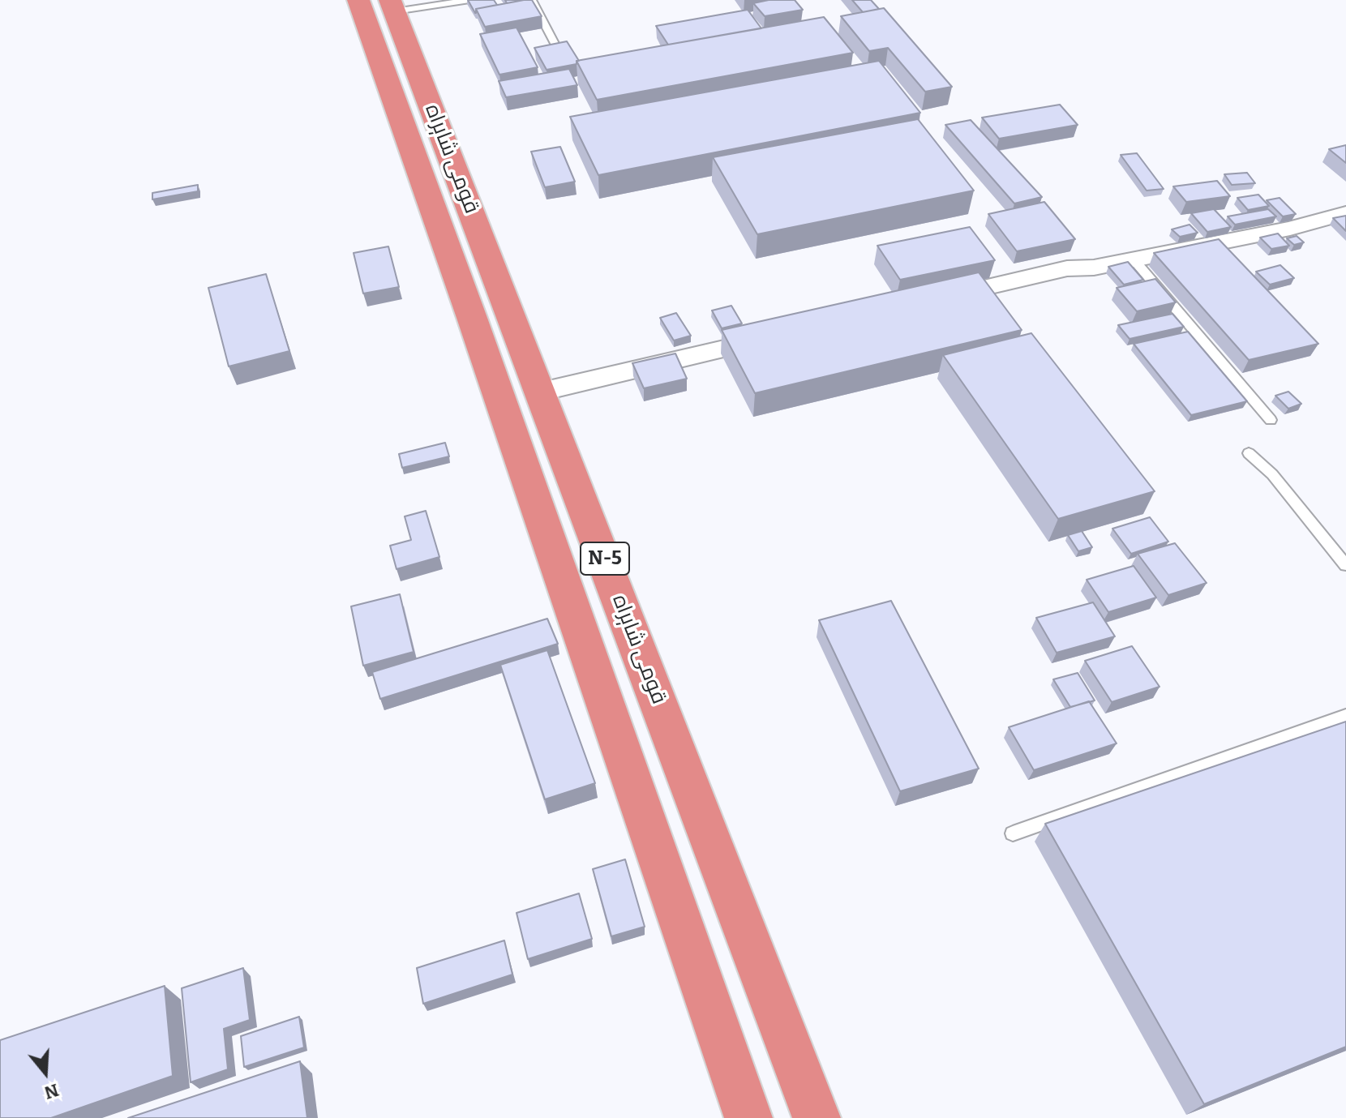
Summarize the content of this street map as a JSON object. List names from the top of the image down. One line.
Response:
{"streets":{"highway":["قومی شاہراہ","N-5"]},"north":"bottom"}
